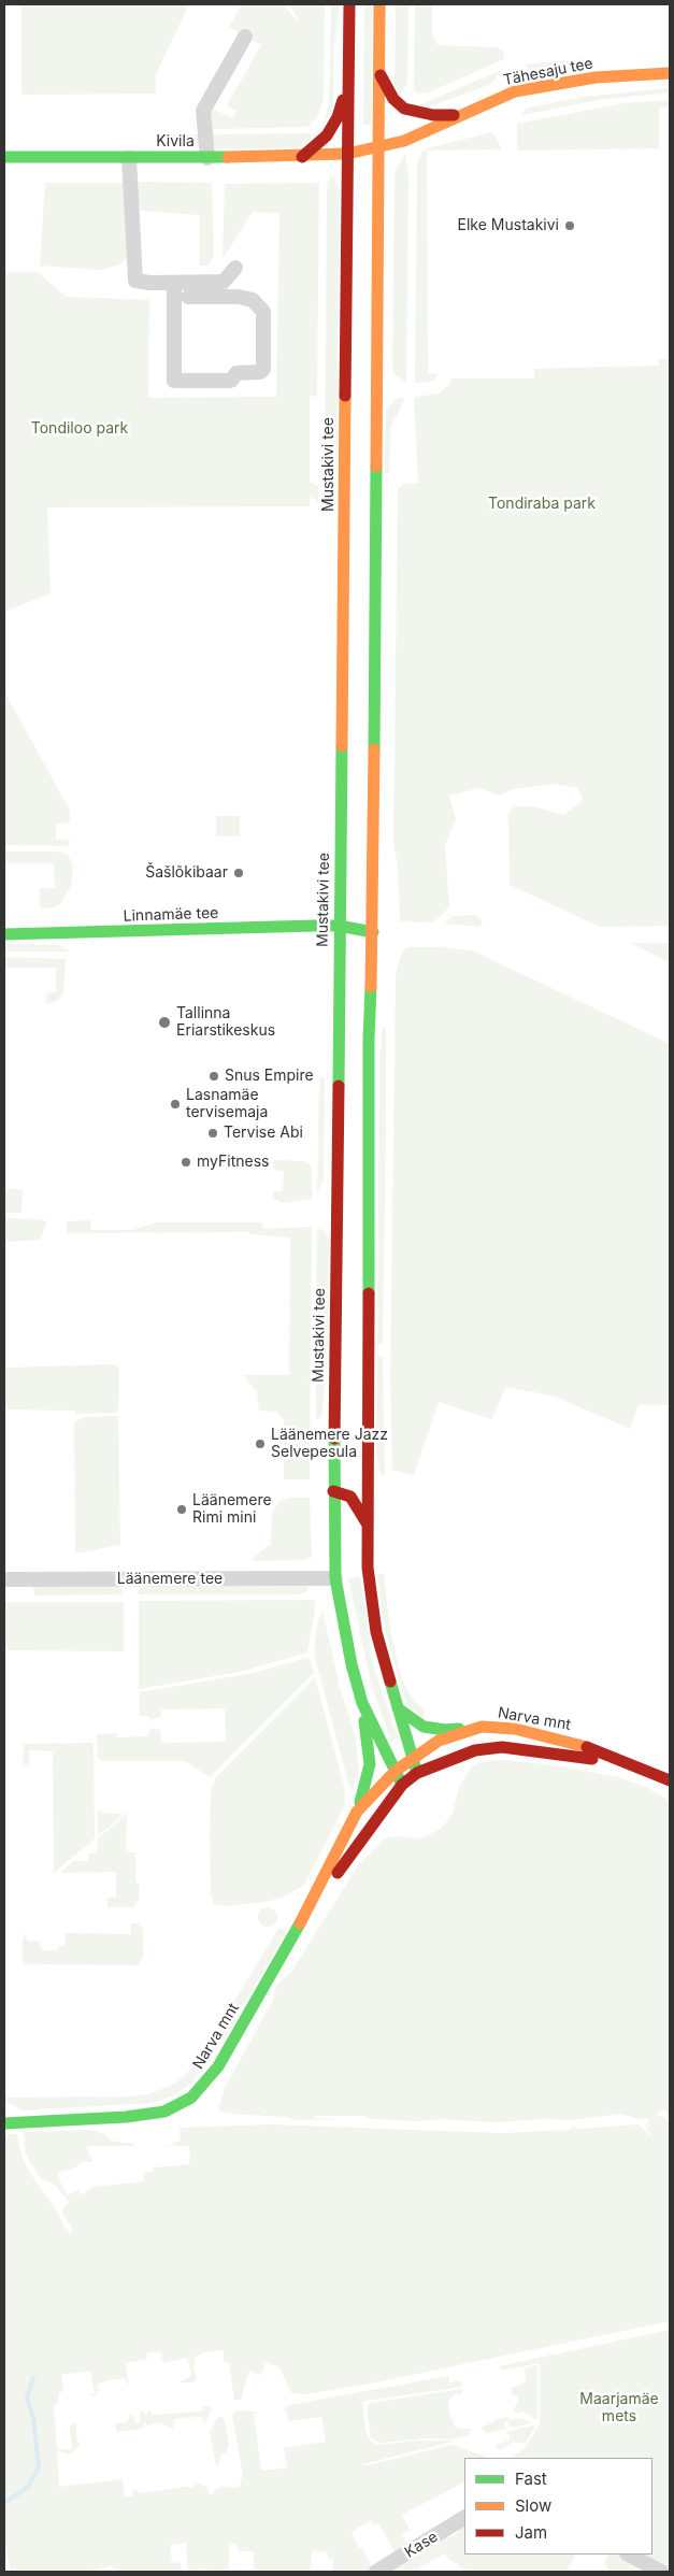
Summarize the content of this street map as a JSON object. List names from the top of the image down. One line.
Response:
{"streets":{"main road":["Tähesaju tee","Kivila","Mustakivi tee","Linnamäe tee","Narva mnt"],"street":["Läänemere tee","Kase"]},"crossings":[["Tähesaju tee","Kivila"],["Tähesaju tee","Mustakivi tee"],["Kivila","Mustakivi tee"],["Mustakivi tee","Linnamäe tee"],["Mustakivi tee","Läänemere tee"],["Mustakivi tee","Narva mnt"]],"parks":["Tondiloo park","Tondiraba park","Maarjamäe mets"],"places":["Elke Mustakivi","Šašlõkibaar","Tallinna Eriarstikeskus","Snus Empire","Lasnamäe tervisemaja","Tervise Abi","myFitness","Läänemere Jazz Selvepesula","Läänemere Rimi mini"],"legend":["Fast","Slow","Jam"]}
